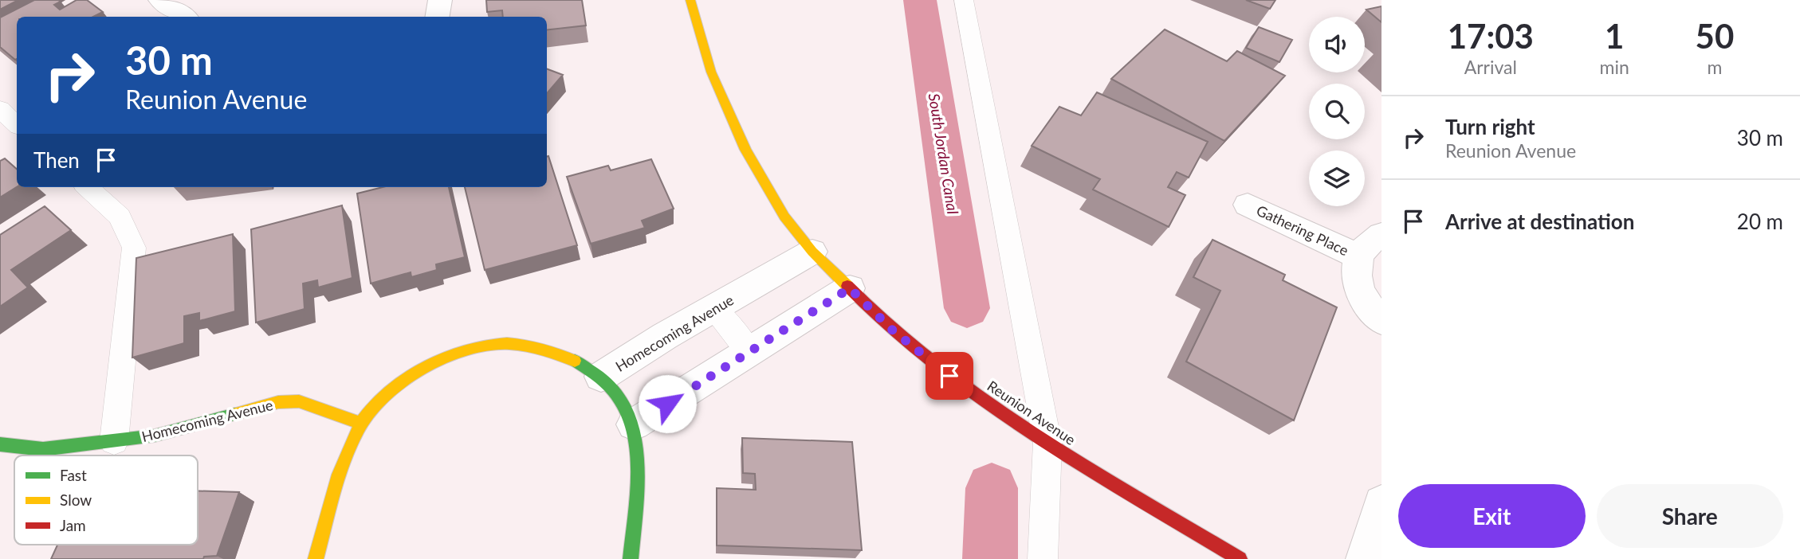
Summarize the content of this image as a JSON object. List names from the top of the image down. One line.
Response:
{"streets":{"street":["Gathering Place","Homecoming Avenue","Reunion Avenue"]},"crossings":[["Homecoming Avenue","Reunion Avenue"]],"water":["South Jordan Canal"],"legend":["Fast","Slow","Jam"],"page":{"eta":["17:03","Arrival","1","min","50","m"],"turn":["30 m","Reunion Avenue"],"list":[{"name":"Turn right","note":"Reunion Avenue","value":"30 m"},{"name":"Arrive at destination","value":"20 m"}],"then":"Then","buttons":["Exit","Share"]}}
